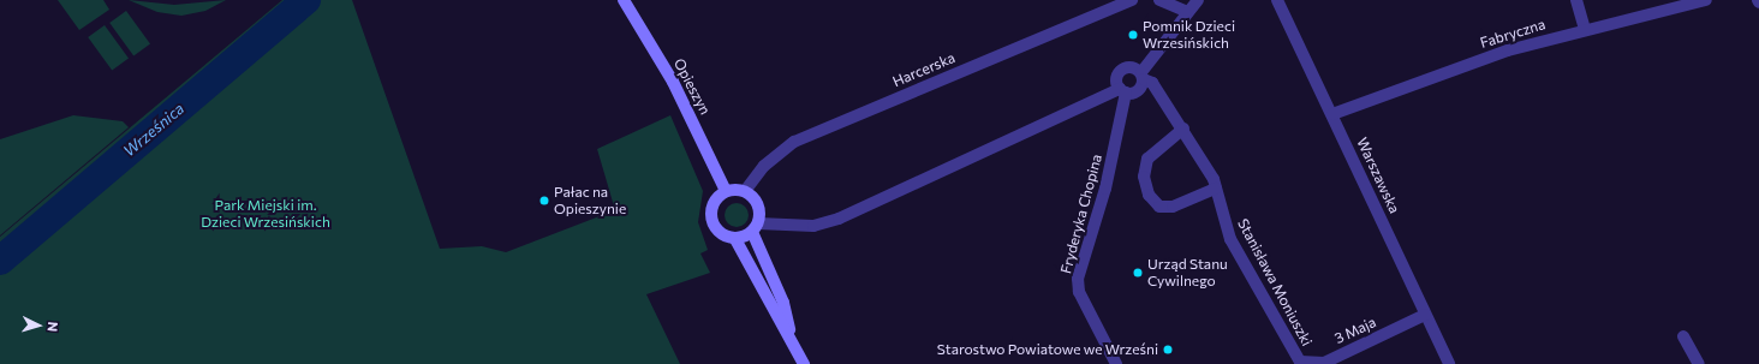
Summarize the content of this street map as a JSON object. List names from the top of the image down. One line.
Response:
{"streets":{"street":["Fabryczna","Harcerska","Opieszyn","Warszawska","Fryderyka Chopina","Stanisława Moniuszki","3 Maja"]},"crossings":[["Fabryczna","Warszawska"],["Harcerska","Opieszyn"],["Warszawska","3 Maja"],["Fryderyka Chopina","Stanisława Moniuszki"],["Stanisława Moniuszki","3 Maja"]],"water":["Wrześnica"],"parks":["Park Miejski im. Dzieci Wrzesińskich"],"places":["Pomnik Dzieci Wrzesińskich","Pałac na Opieszynie","Urząd Stanu Cywilnego","Starostwo Powiatowe we Wrześni"],"north":"right"}
